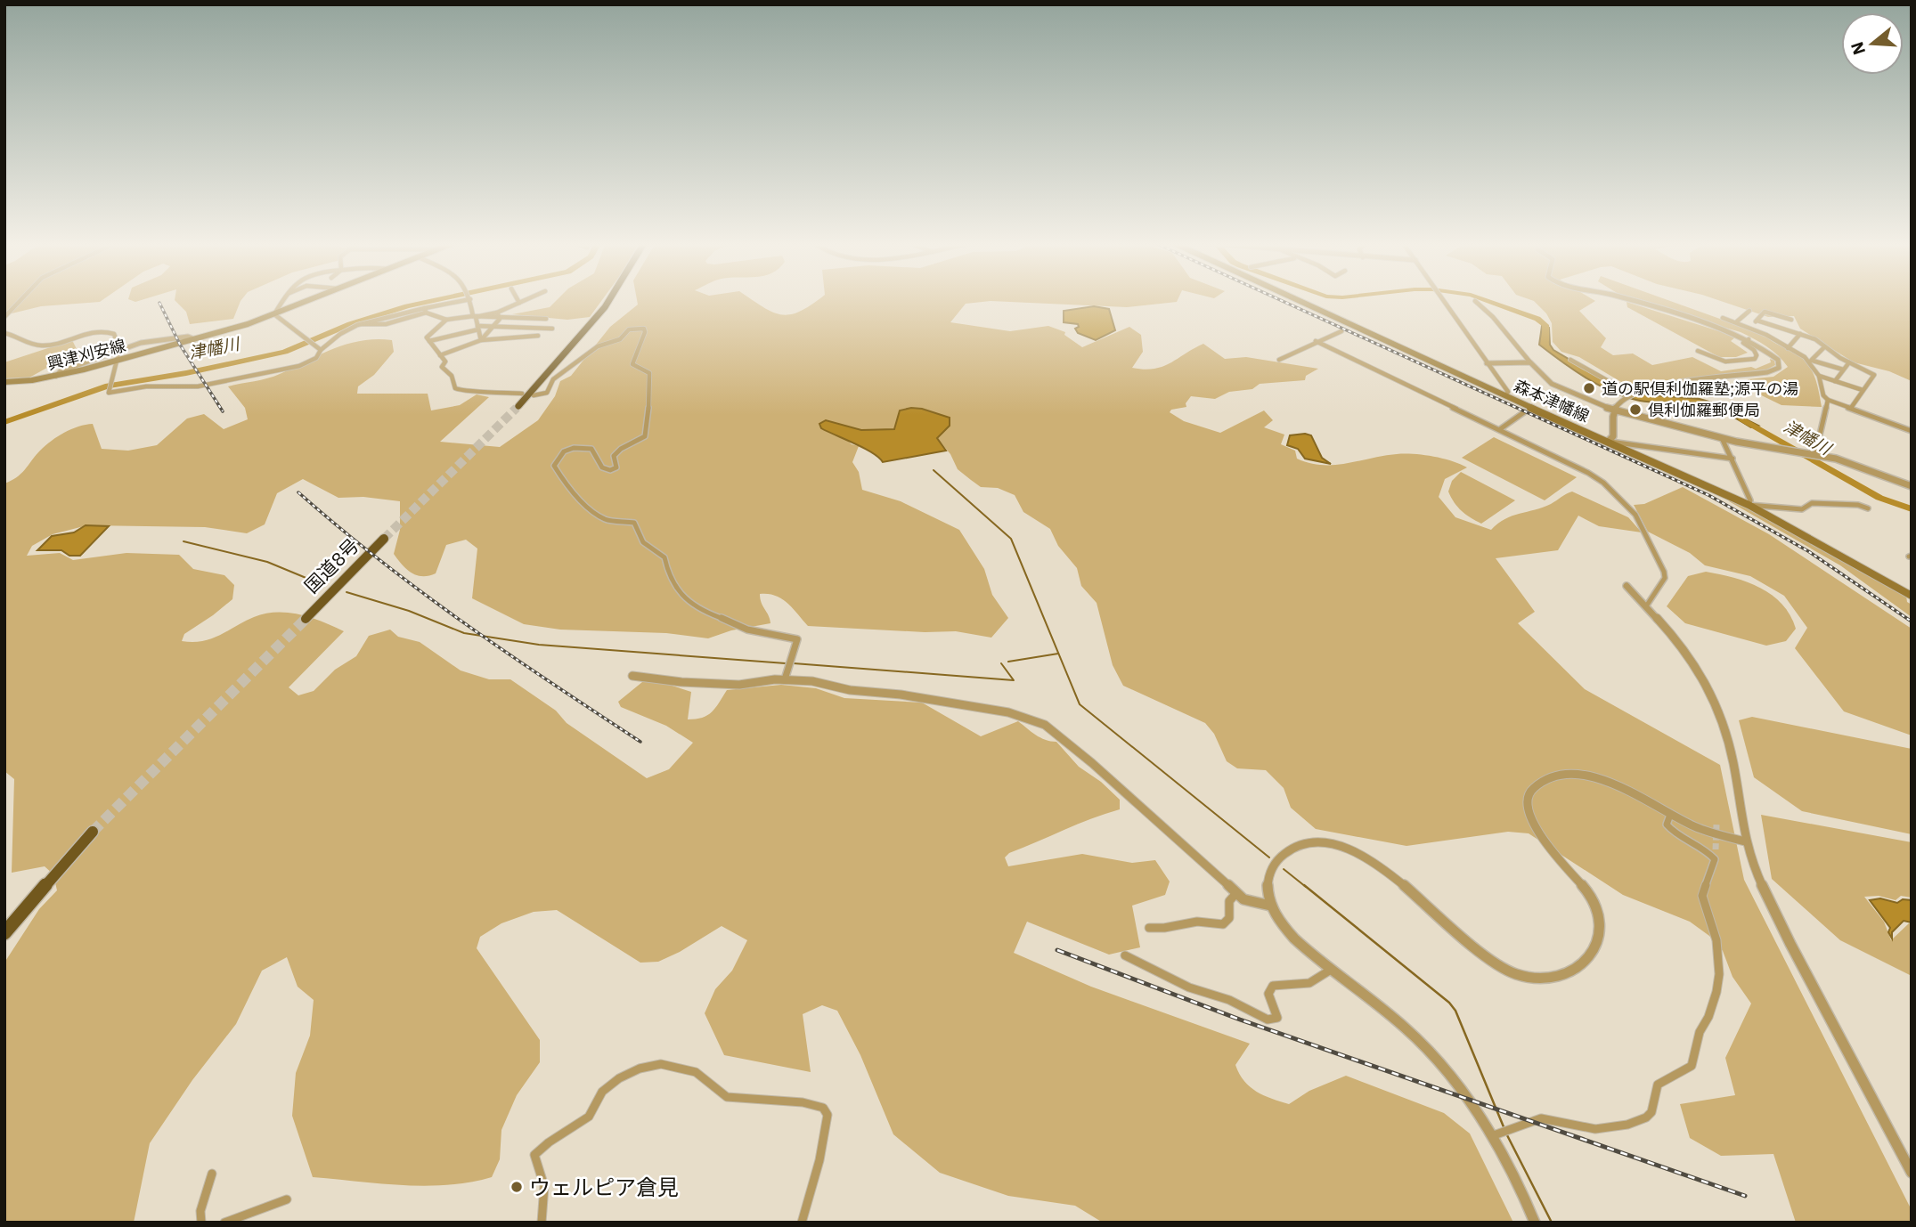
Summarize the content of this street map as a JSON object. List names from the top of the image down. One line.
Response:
{"streets":{"highway":["国道8号"],"main road":["興津刈安線","森本津幡線"]},"water":["津幡川"],"places":["道の駅倶利伽羅塾;源平の湯","倶利伽羅郵便局","ウェルピア倉見"],"north":"left"}
